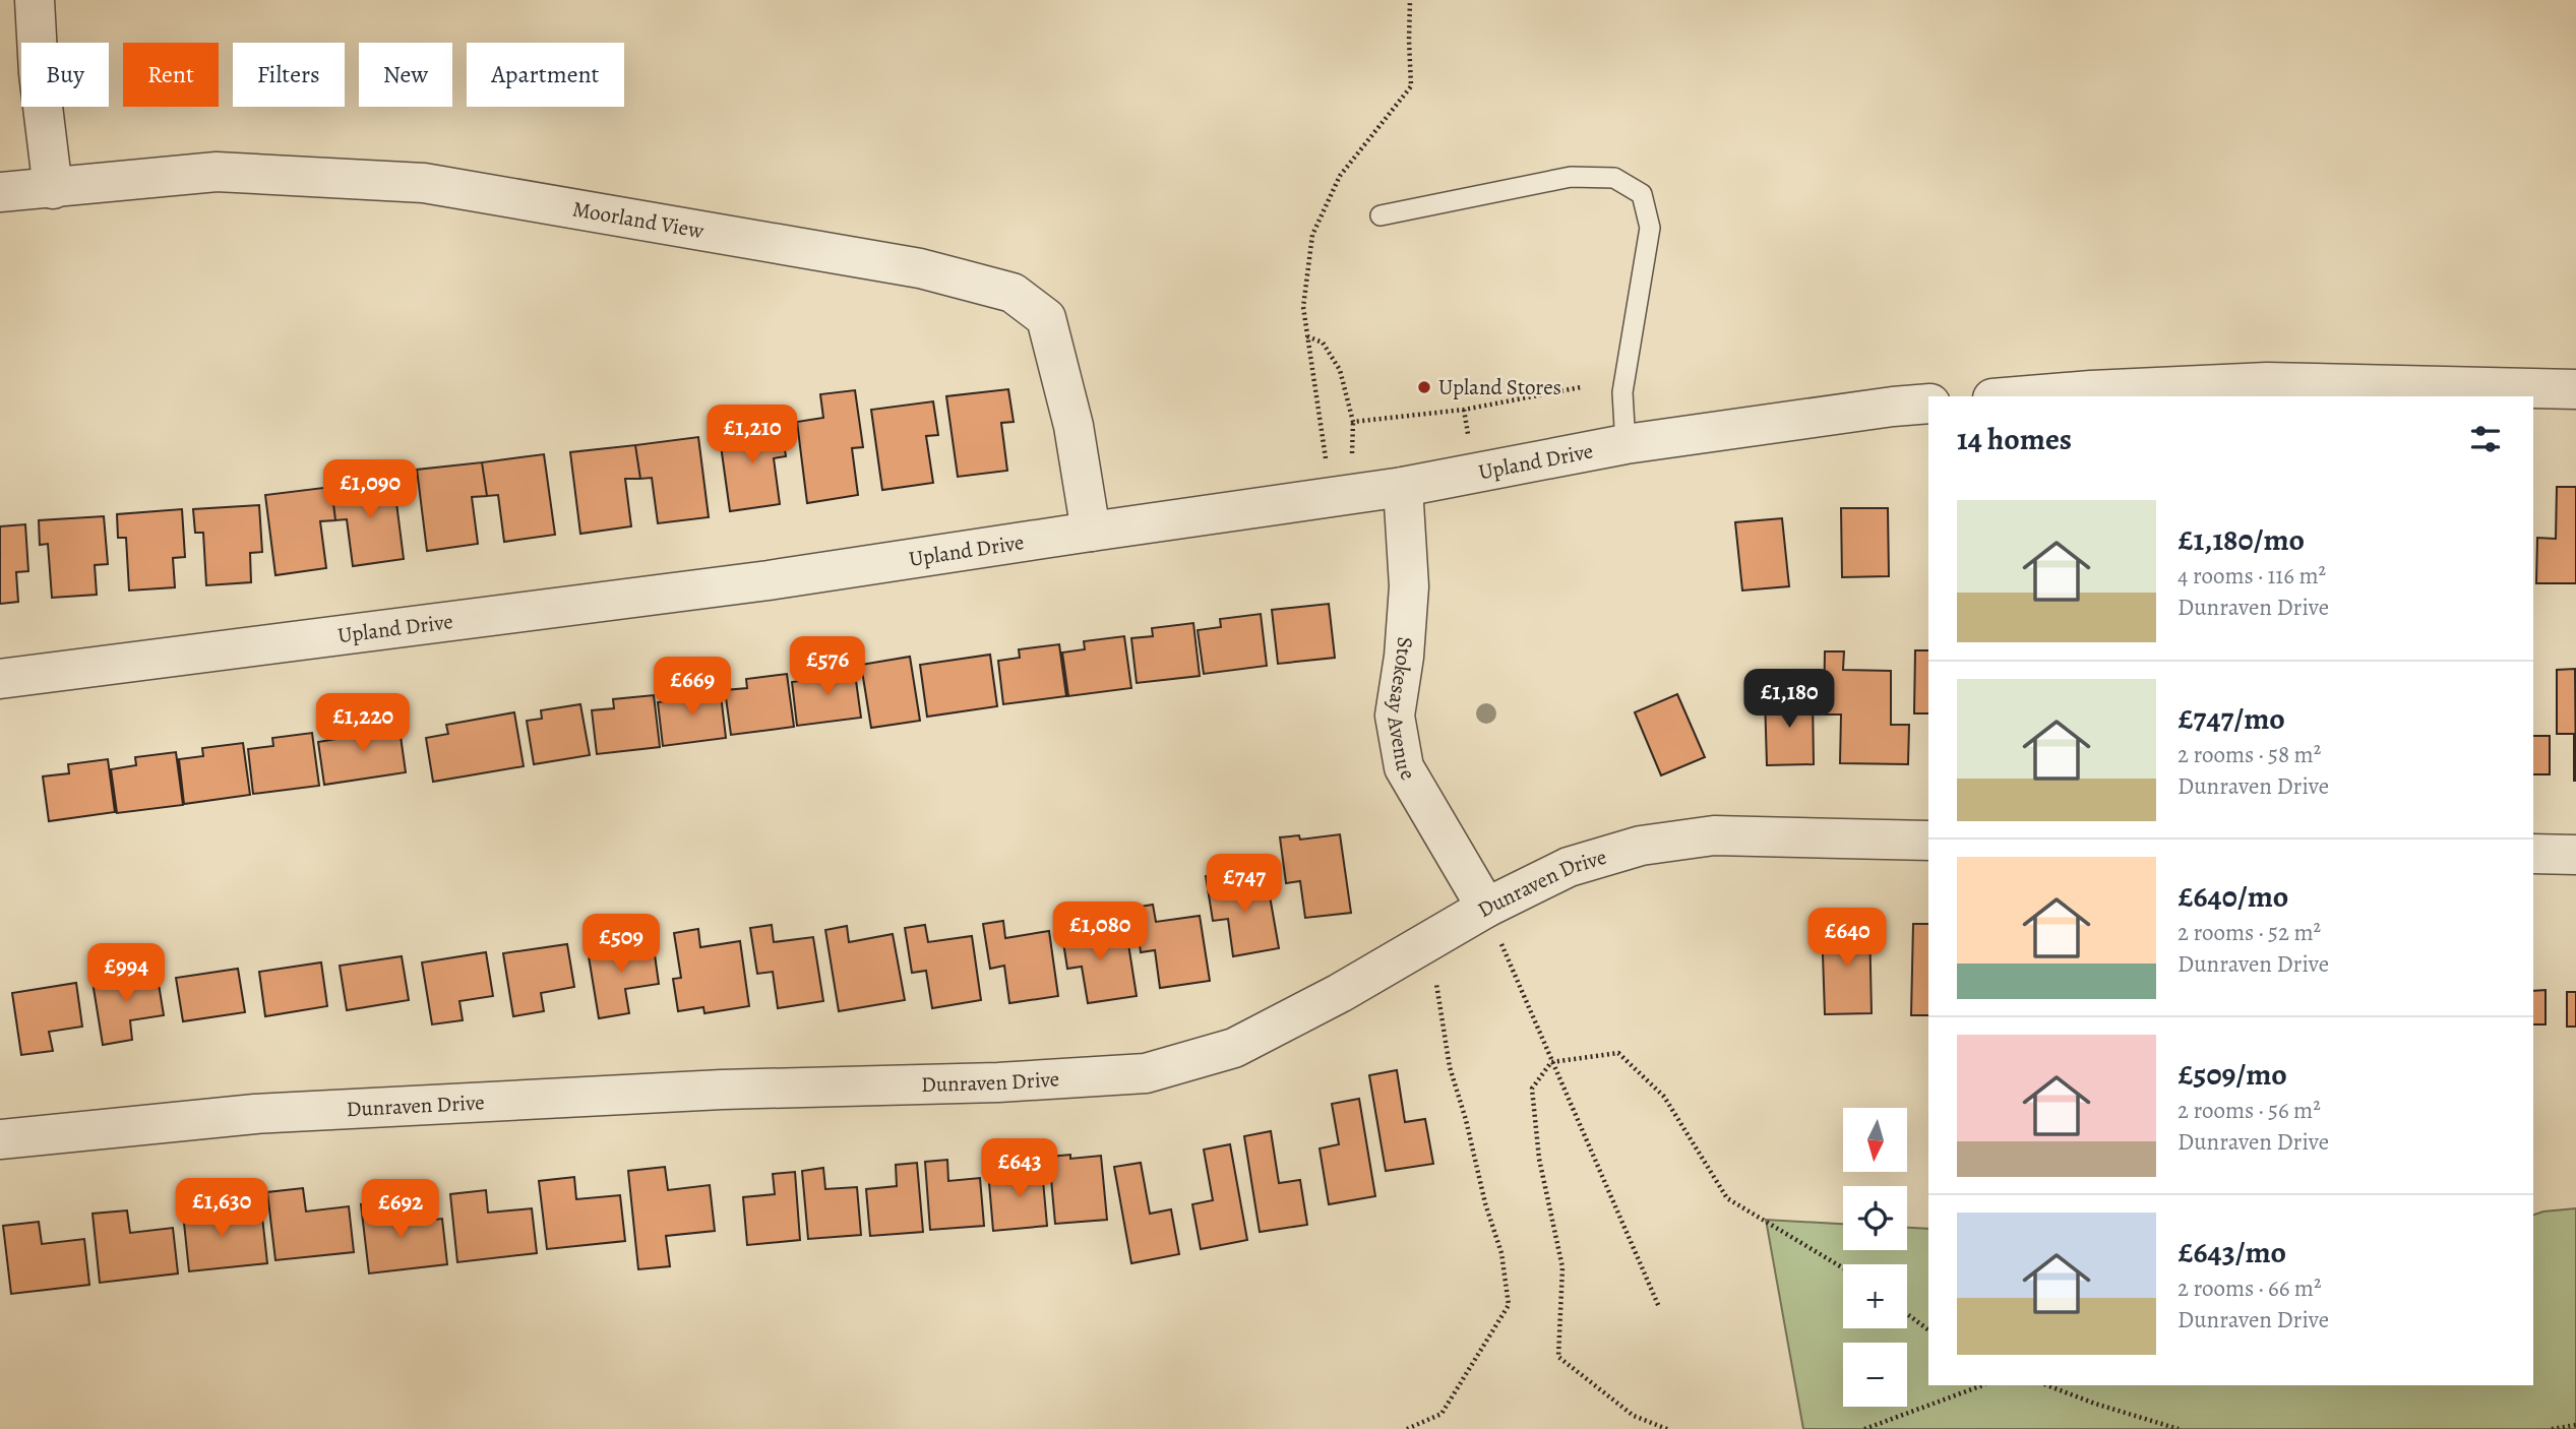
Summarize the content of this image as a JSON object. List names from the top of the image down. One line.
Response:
{"streets":{"street":["Moorland View","Upland Drive","Stokesay Avenue","Dunraven Drive"]},"crossings":[["Moorland View","Upland Drive"],["Upland Drive","Stokesay Avenue"],["Stokesay Avenue","Dunraven Drive"]],"places":["Upland Stores"],"north":"bottom","page":{"chip":["Buy","Rent","Filters","New","Apartment"],"heading":"14 homes","price":["£1,210","£1,090","£576","£669","£1,180","£1,220","£747","£1,080","£640","£509","£994","£643","£1,630","£692"],"list":[{"name":"£1,180/mo","note":"4 rooms · 116 m² · Dunraven Drive"},{"name":"£747/mo","note":"2 rooms · 58 m² · Dunraven Drive"},{"name":"£640/mo","note":"2 rooms · 52 m² · Dunraven Drive"},{"name":"£509/mo","note":"2 rooms · 56 m² · Dunraven Drive"},{"name":"£643/mo","note":"2 rooms · 66 m² · Dunraven Drive"}],"map_buttons":["+","−"]}}
